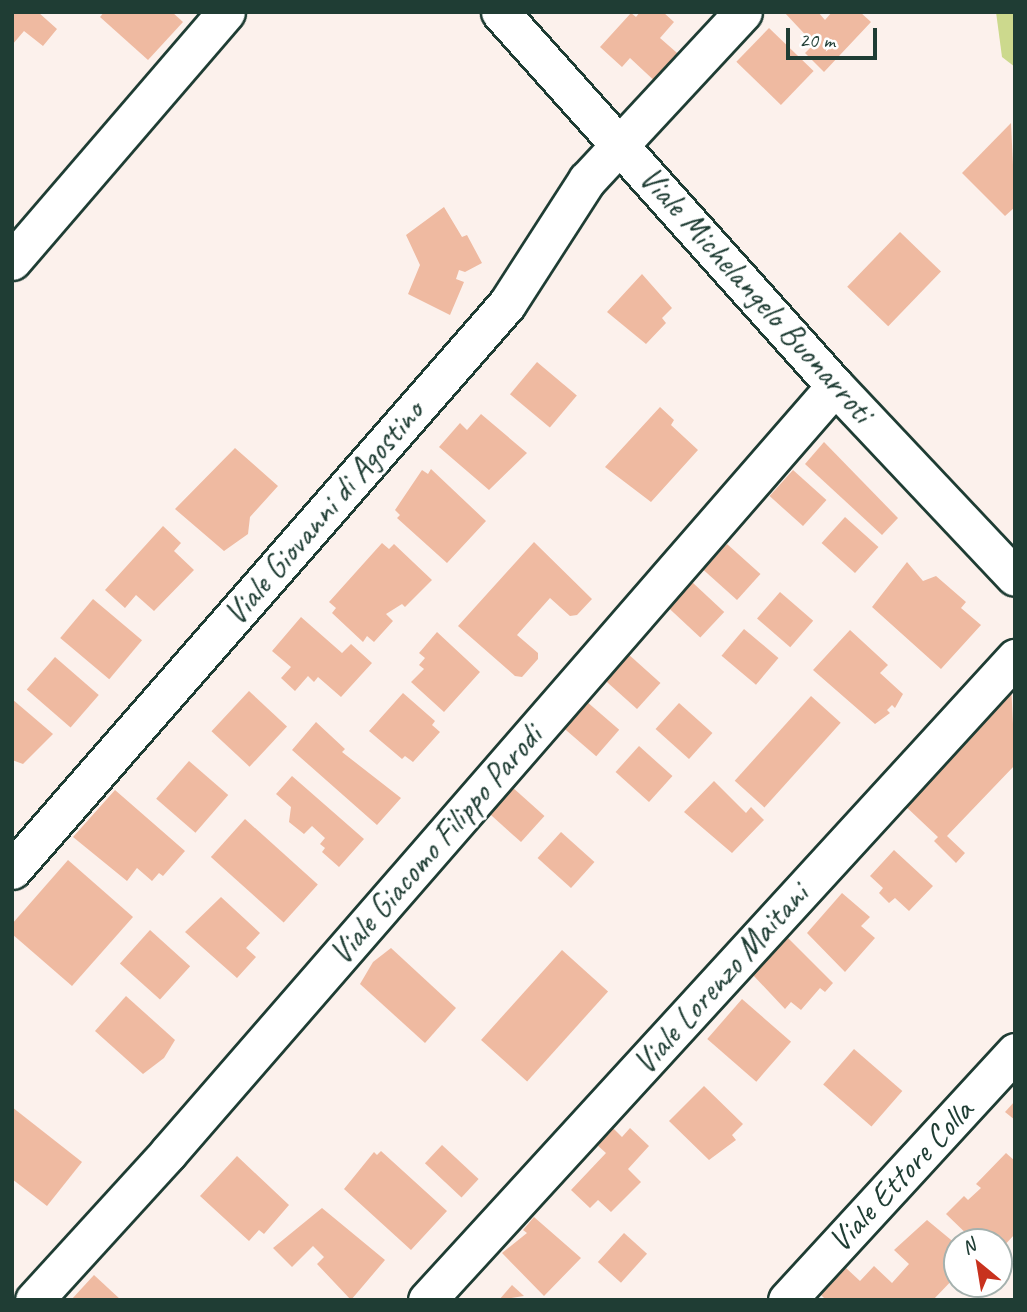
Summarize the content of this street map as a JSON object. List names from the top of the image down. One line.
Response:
{"streets":{"street":["Viale Michelangelo Buonarroti","Viale Giovanni di Agostino","Viale Giacomo Filippo Parodi","Viale Lorenzo Maitani","Viale Ettore Colla"]},"crossings":[["Viale Michelangelo Buonarroti","Viale Giovanni di Agostino"],["Viale Michelangelo Buonarroti","Viale Giacomo Filippo Parodi"]],"scale_bar":"20 m","north":"top left"}
